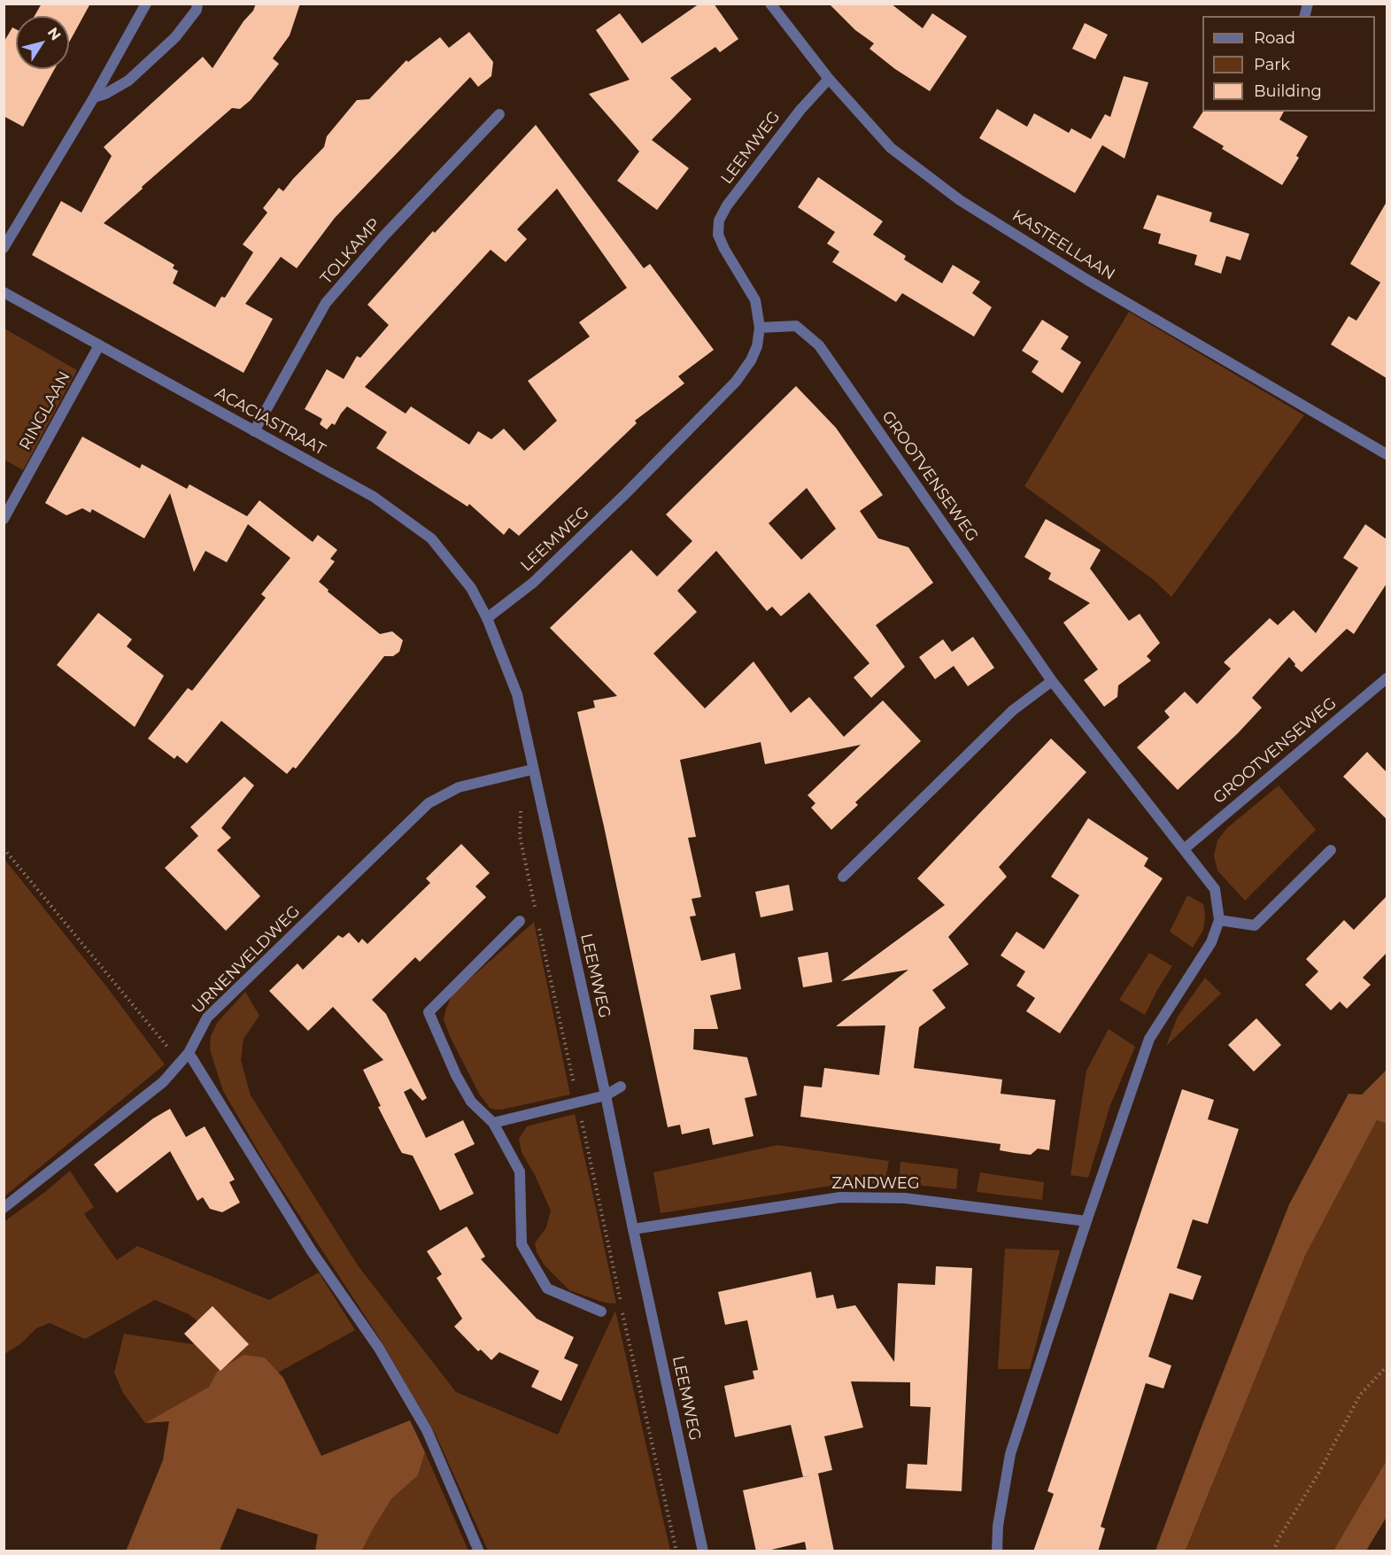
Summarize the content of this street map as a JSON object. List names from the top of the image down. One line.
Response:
{"streets":{"street":["LEEMWEG","KASTEELLAAN","TOLKAMP","RINGLAAN","ACACIASTRAAT","GROOTVENSEWEG","URNENVELDWEG","ZANDWEG"]},"crossings":[["LEEMWEG","KASTEELLAAN"],["LEEMWEG","ACACIASTRAAT"],["LEEMWEG","GROOTVENSEWEG"],["LEEMWEG","URNENVELDWEG"],["LEEMWEG","ZANDWEG"],["TOLKAMP","ACACIASTRAAT"],["RINGLAAN","ACACIASTRAAT"]],"legend":["Road","Park","Building"],"north":"top right"}
